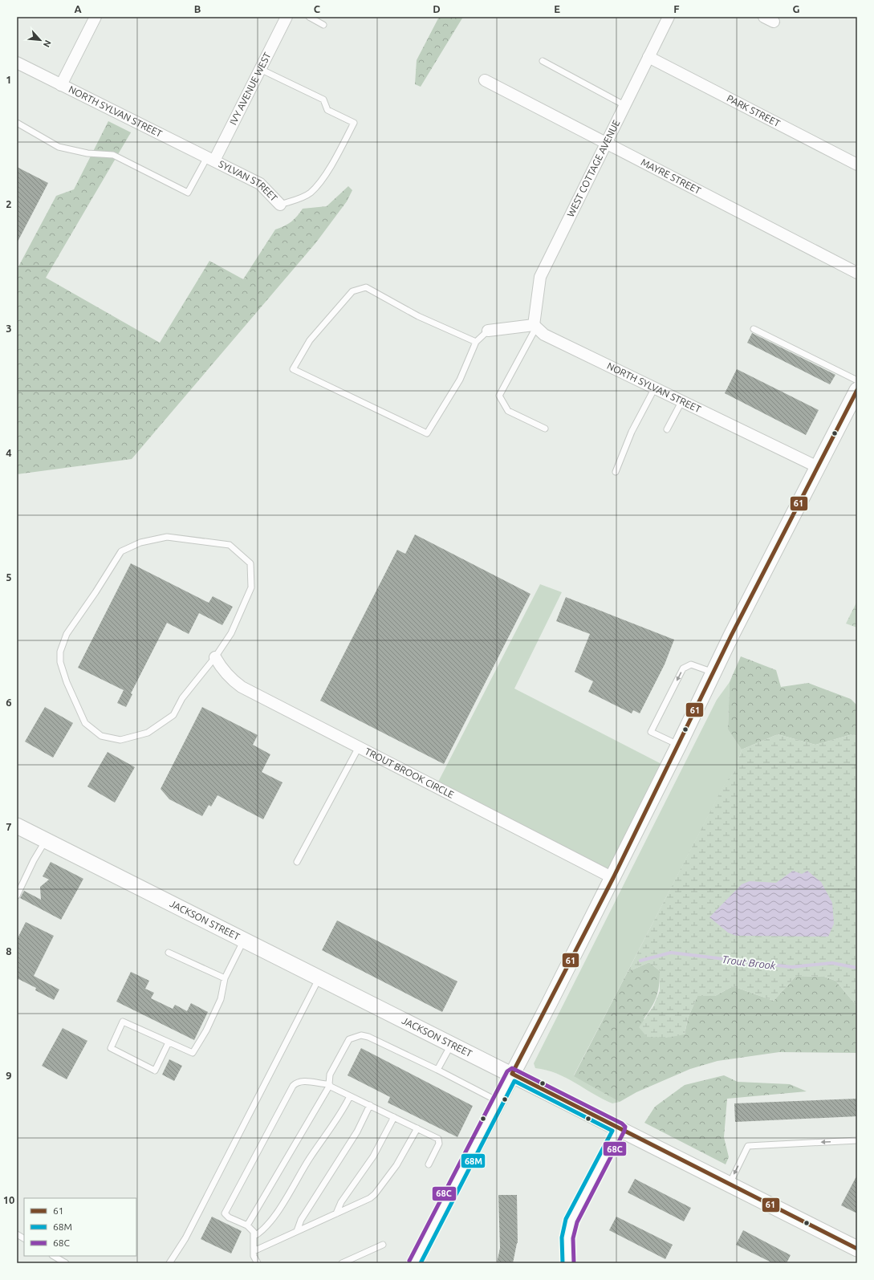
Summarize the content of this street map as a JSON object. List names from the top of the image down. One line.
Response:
{"streets":{"street":["IVY AVENUE WEST","PARK STREET","NORTH SYLVAN STREET","WEST COTTAGE AVENUE","MAYRE STREET","SYLVAN STREET","TROUT BROOK CIRCLE","JACKSON STREET"]},"crossings":[["IVY AVENUE WEST","NORTH SYLVAN STREET"],["IVY AVENUE WEST","SYLVAN STREET"],["PARK STREET","WEST COTTAGE AVENUE"],["NORTH SYLVAN STREET","WEST COTTAGE AVENUE"],["NORTH SYLVAN STREET","SYLVAN STREET"],["WEST COTTAGE AVENUE","MAYRE STREET"]],"water":["Trout Brook"],"lines":["transit line 61","transit line 68C","transit line 68M"],"legend":["61","68M","68C"],"north":"bottom right","grid":{"columns":["A","B","C","D","E","F","G"],"rows":["1","2","3","4","5","6","7","8","9","10"]}}
